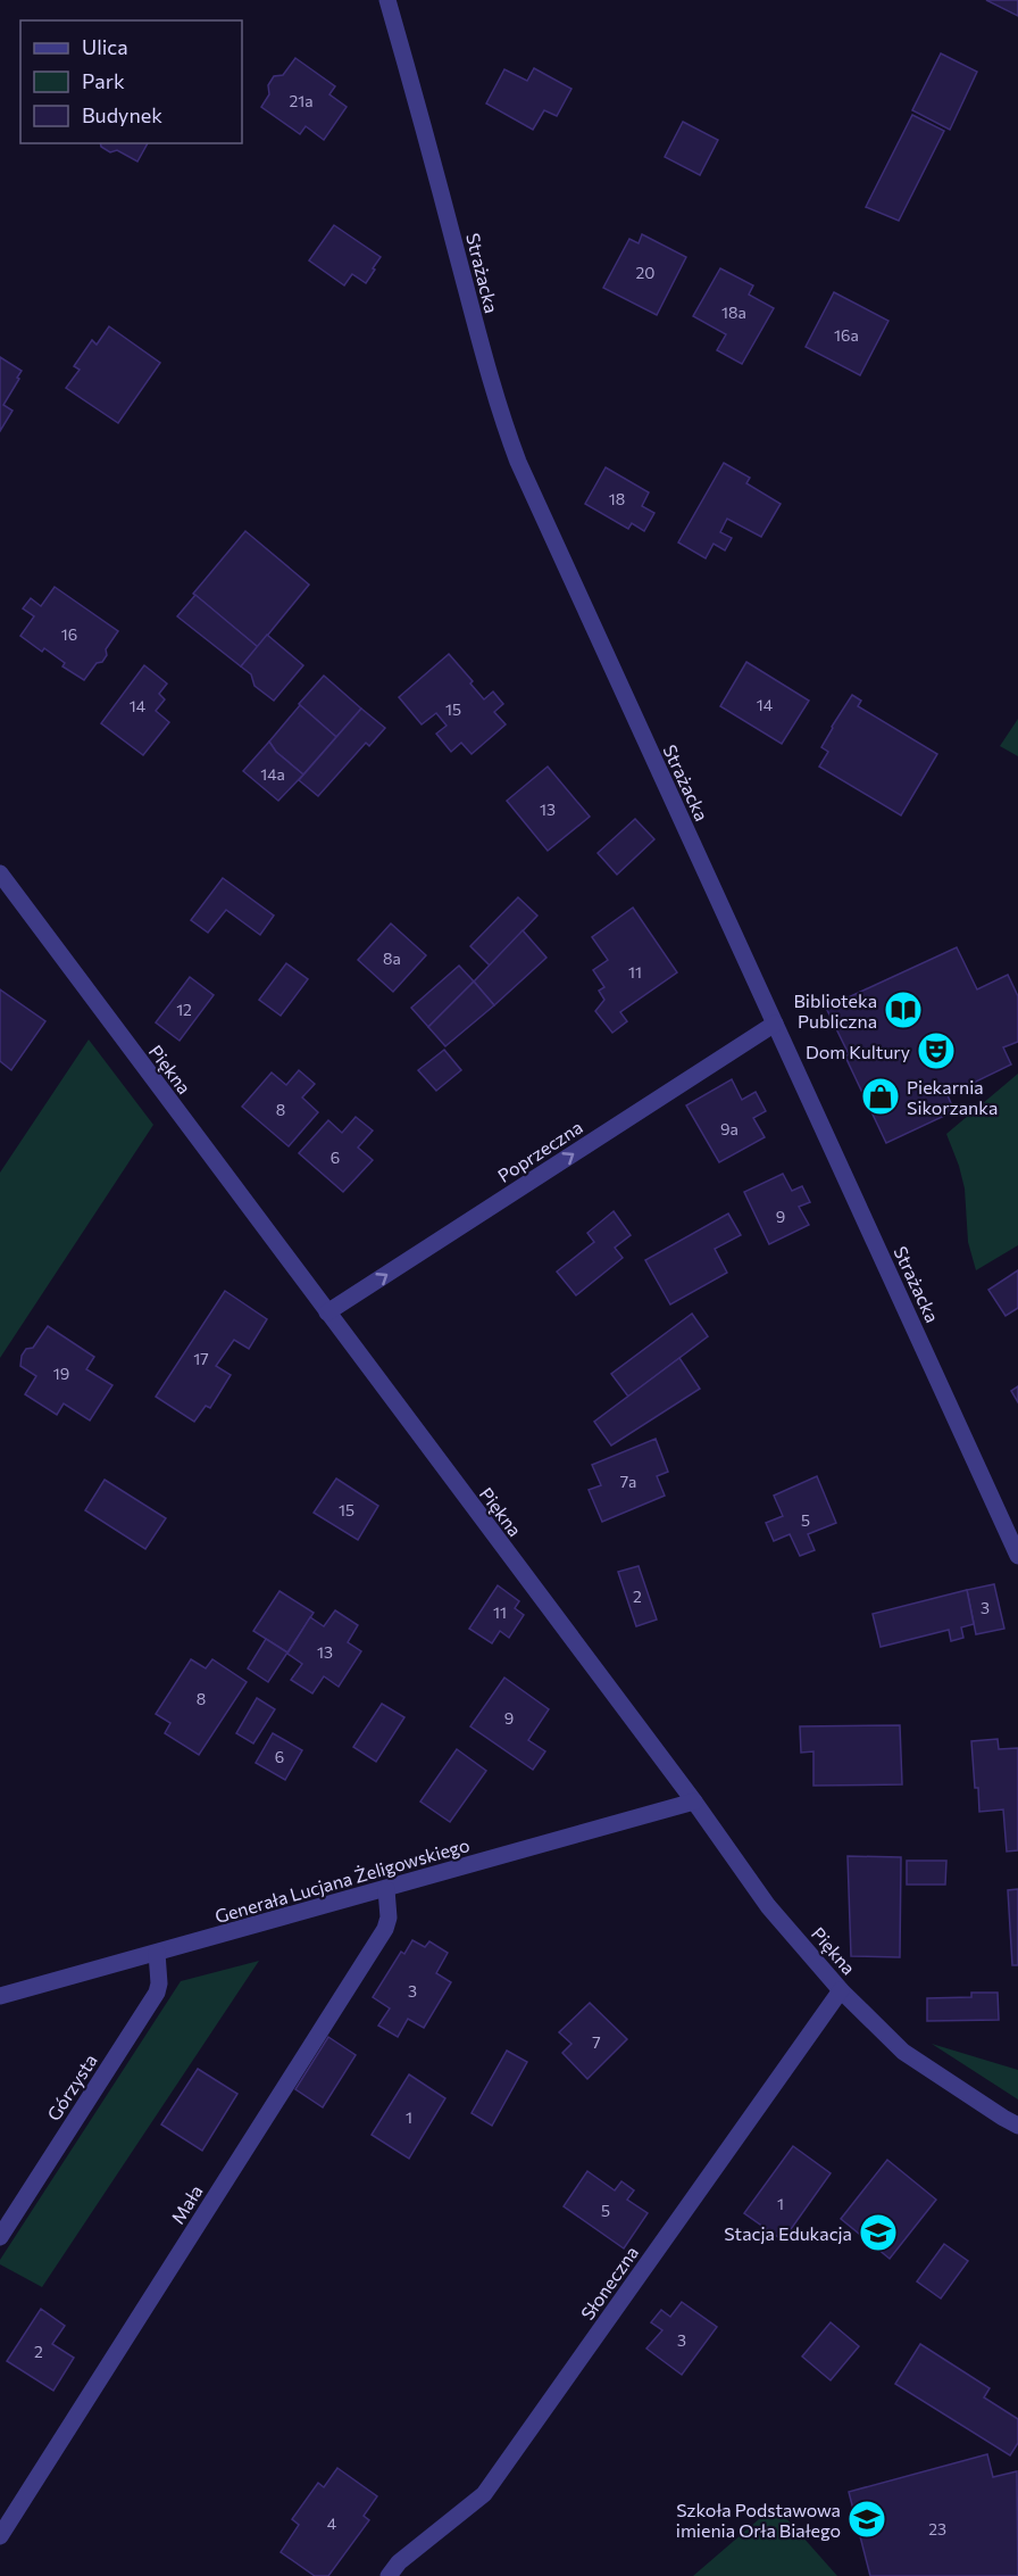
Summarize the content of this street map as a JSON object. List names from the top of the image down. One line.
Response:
{"streets":{"street":["Strażacka","Piękna","Poprzeczna","Generała Lucjana Żeligowskiego","Górzysta","Mała","Słoneczna"]},"crossings":[["Strażacka","Poprzeczna"],["Piękna","Poprzeczna"],["Piękna","Generała Lucjana Żeligowskiego"],["Piękna","Słoneczna"],["Generała Lucjana Żeligowskiego","Górzysta"],["Generała Lucjana Żeligowskiego","Mała"]],"one_way":["Poprzeczna"],"places":{"library":["Biblioteka Publiczna"],"theatre":["Dom Kultury"],"shop":["Piekarnia Sikorzanka"],"school or university":["Stacja Edukacja","Szkoła Podstawowa imienia Orła Białego"]},"house_numbers":["21a","20","18a","16a","18","16","14","14","15","14a","13","8a","11","12","8","9a","6","9","17","19","7a","15","5","2","3","11","13","8","9","6","3","7","1","1","5","3","2","4","23"],"legend":["Ulica","Park","Budynek"]}
